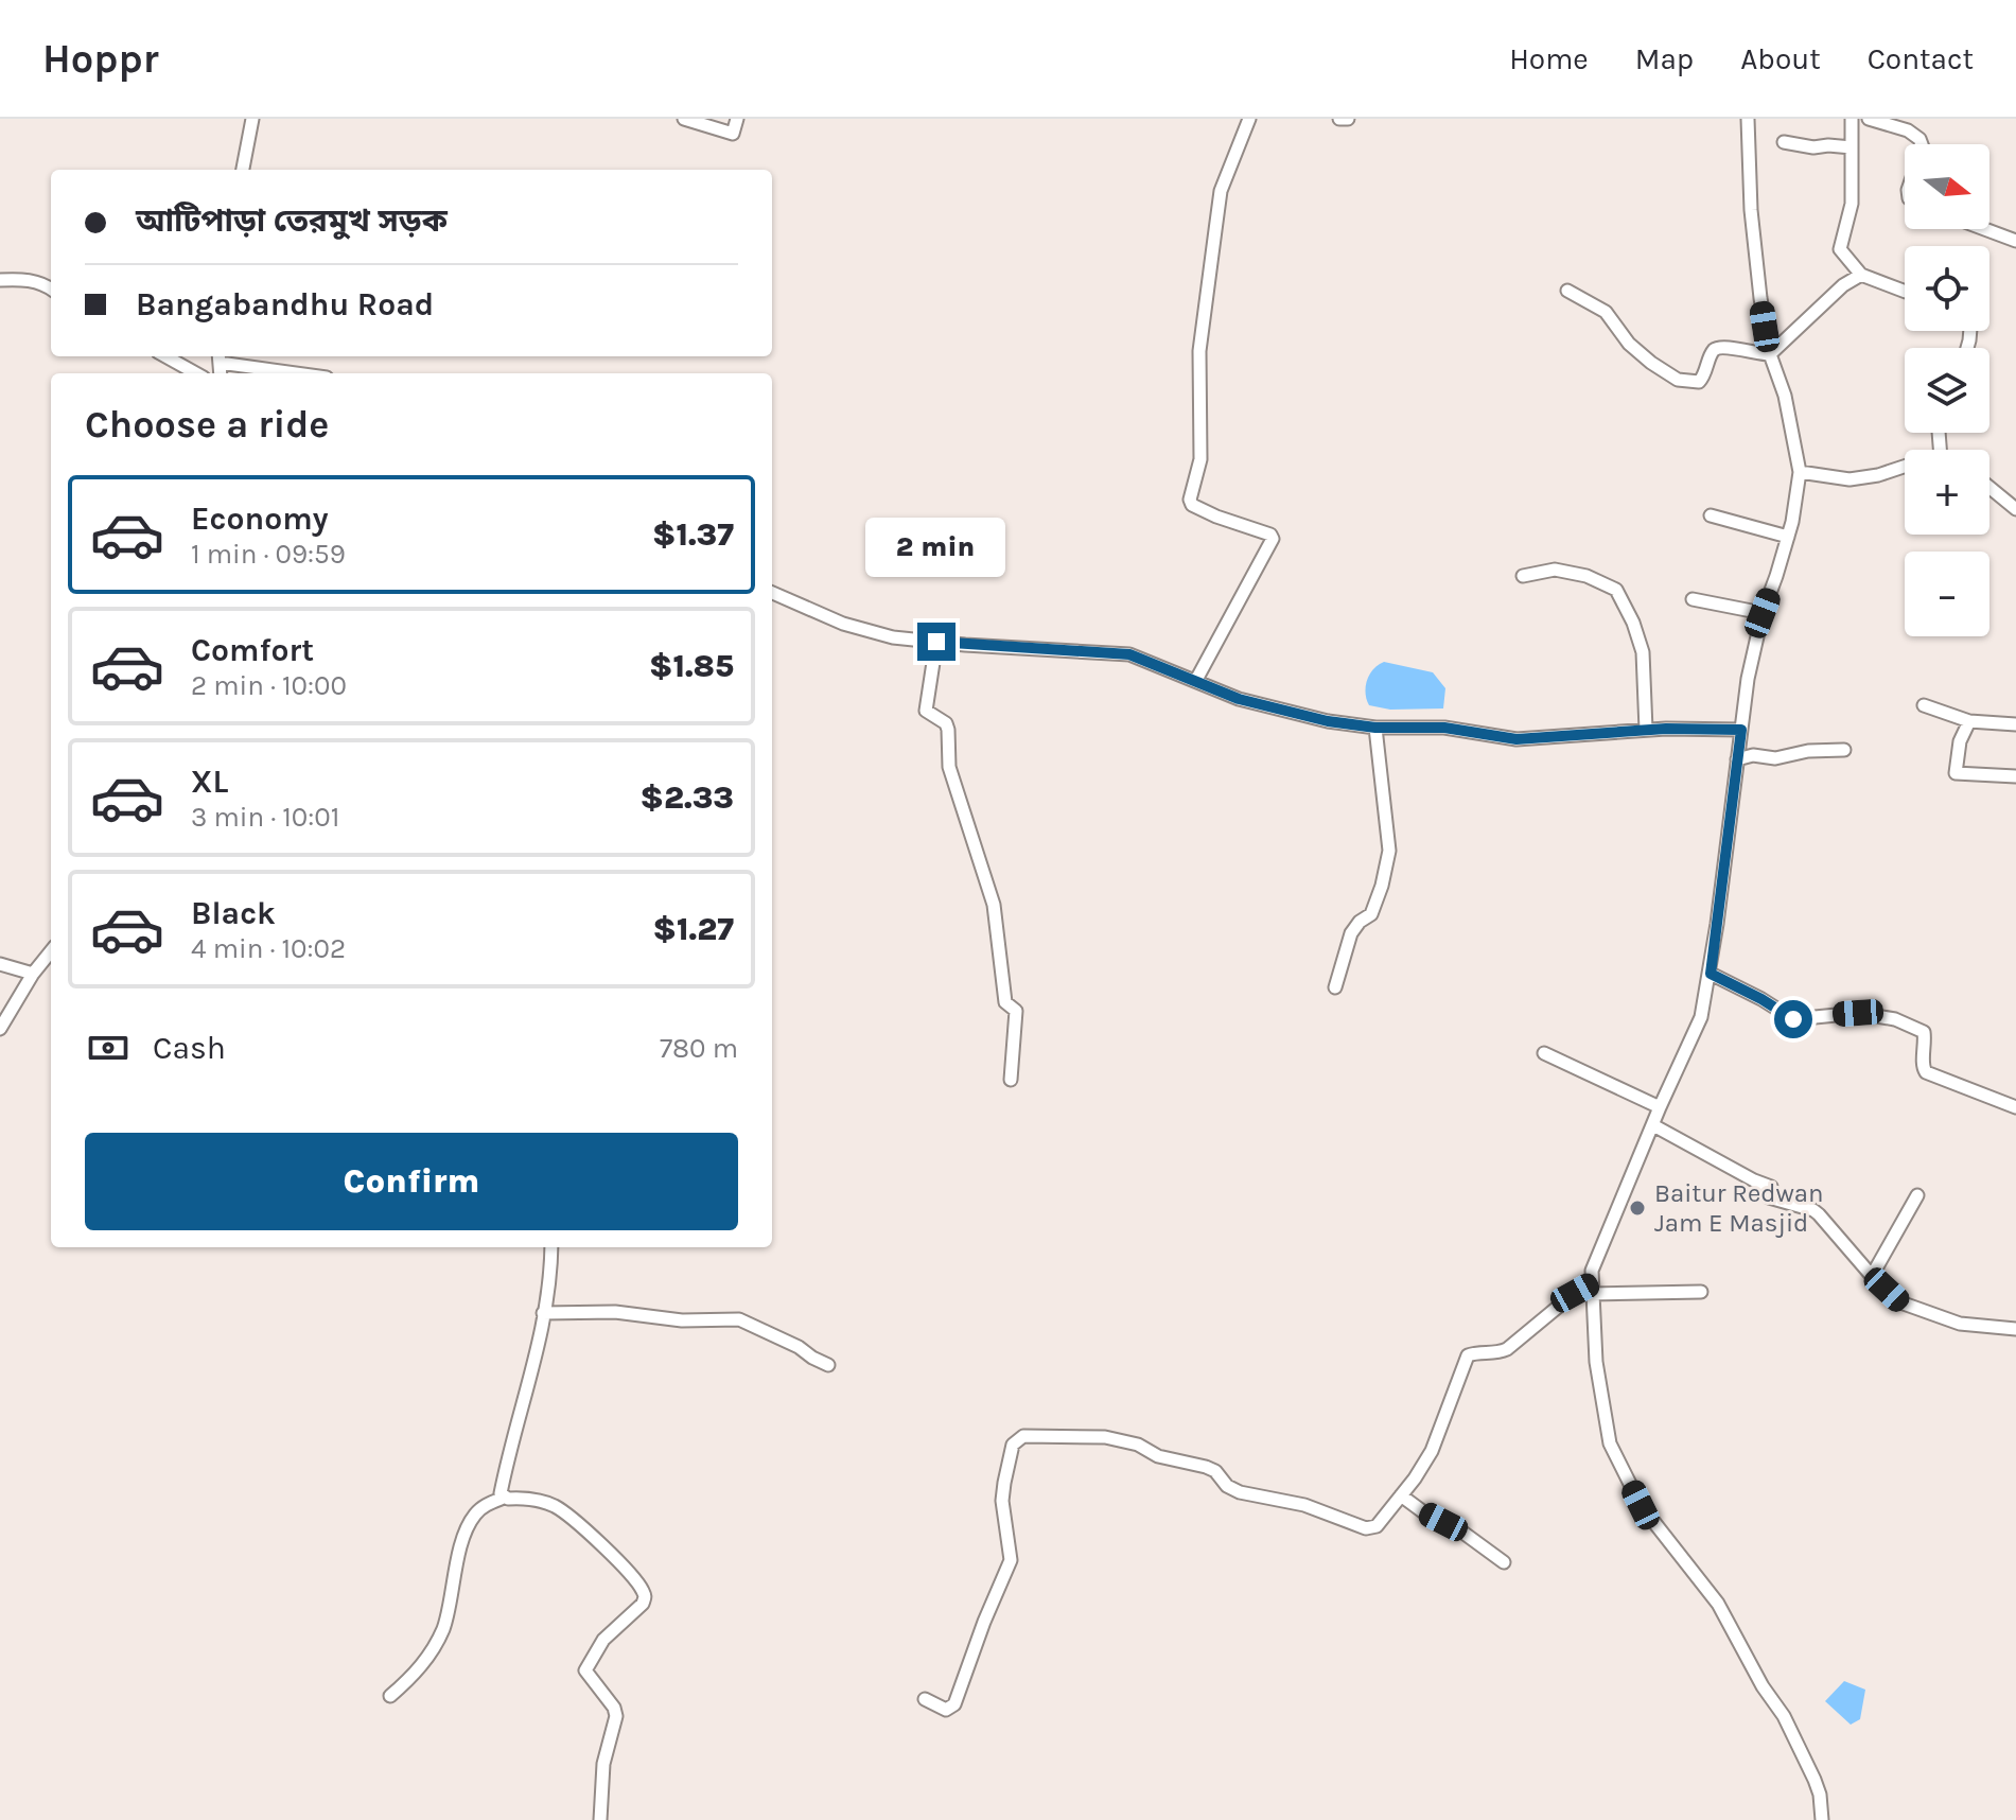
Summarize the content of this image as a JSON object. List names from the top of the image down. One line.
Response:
{"places":["Baitur Redwan Jam E Masjid"],"north":"right","page":{"header":"Hoppr","nav":["Home","Map","About","Contact"],"map_buttons":["+","−"],"banner":["আটিপাড়া তেরমুখ সড়ক","Bangabandhu Road"],"heading":"Choose a ride","list":[{"name":"Economy","note":"1 min · 09:59","value":"$1.37"},{"name":"Comfort","note":"2 min · 10:00","value":"$1.85"},{"name":"XL","note":"3 min · 10:01","value":"$2.33"},{"name":"Black","note":"4 min · 10:02","value":"$1.27"}],"bubble":"2 min","pay":["Cash","780 m"],"buttons":"Confirm"}}
